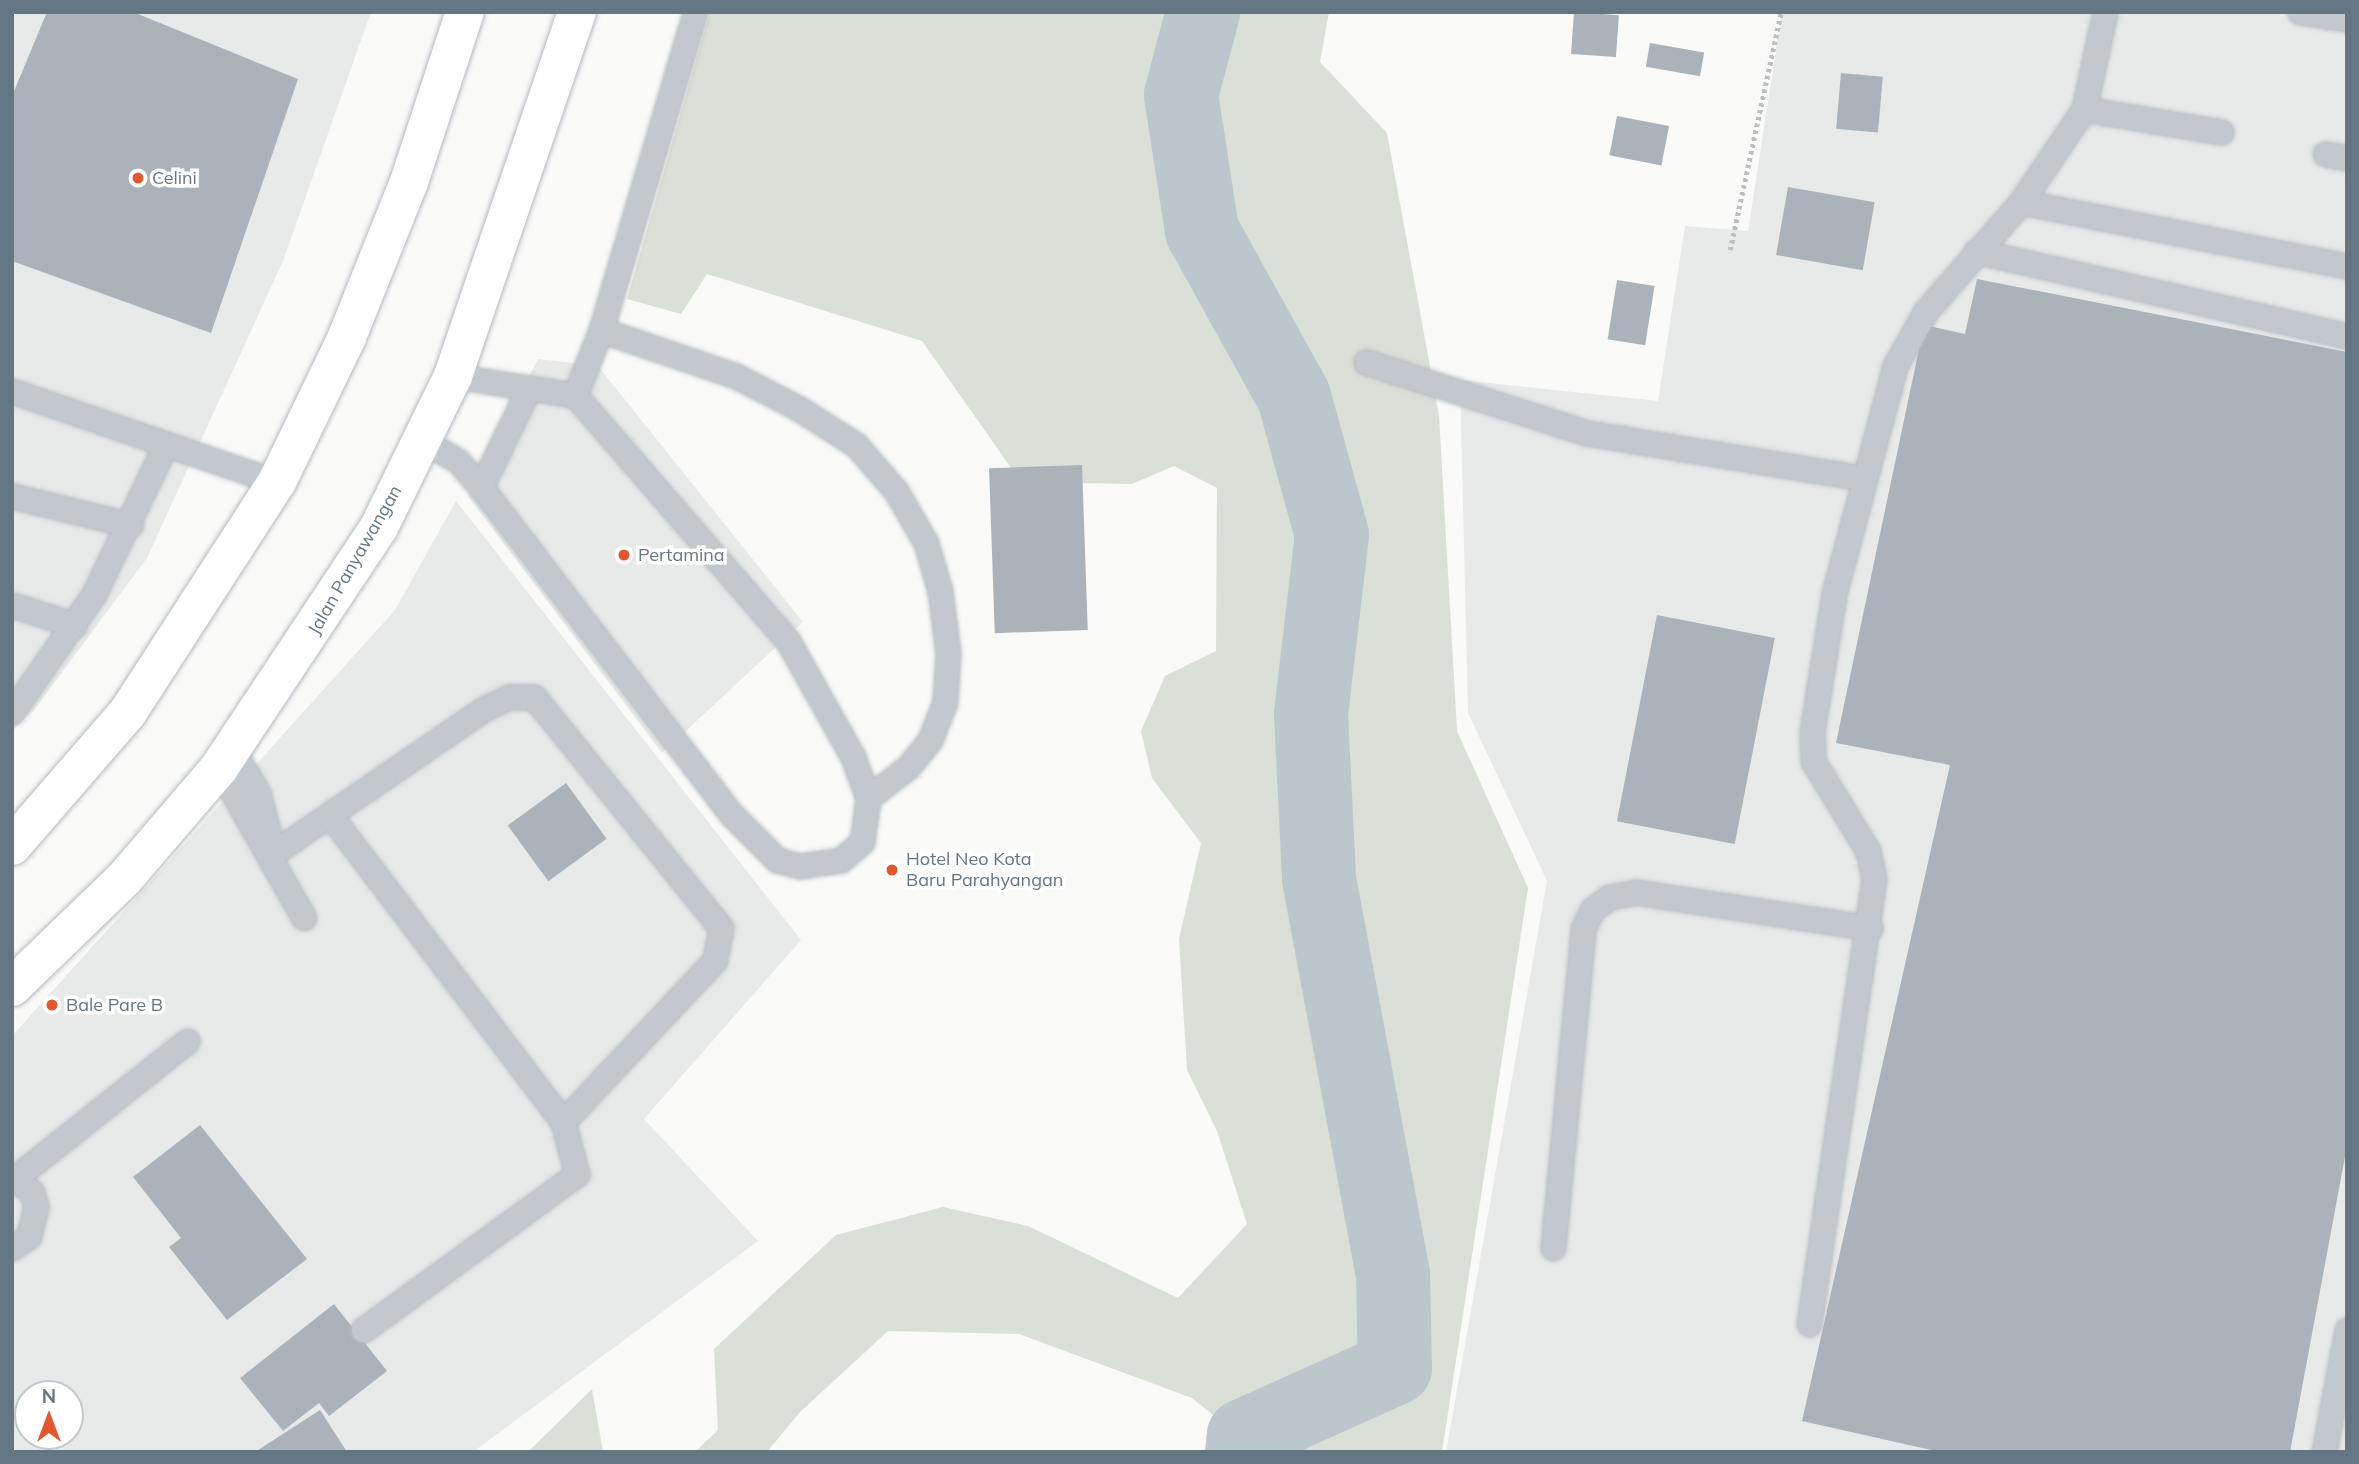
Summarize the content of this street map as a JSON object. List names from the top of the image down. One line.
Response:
{"streets":{"main road":["Jalan Panyawangan"]},"places":["Celini","Pertamina","Hotel Neo Kota Baru Parahyangan","Bale Pare B"],"north":"top"}
